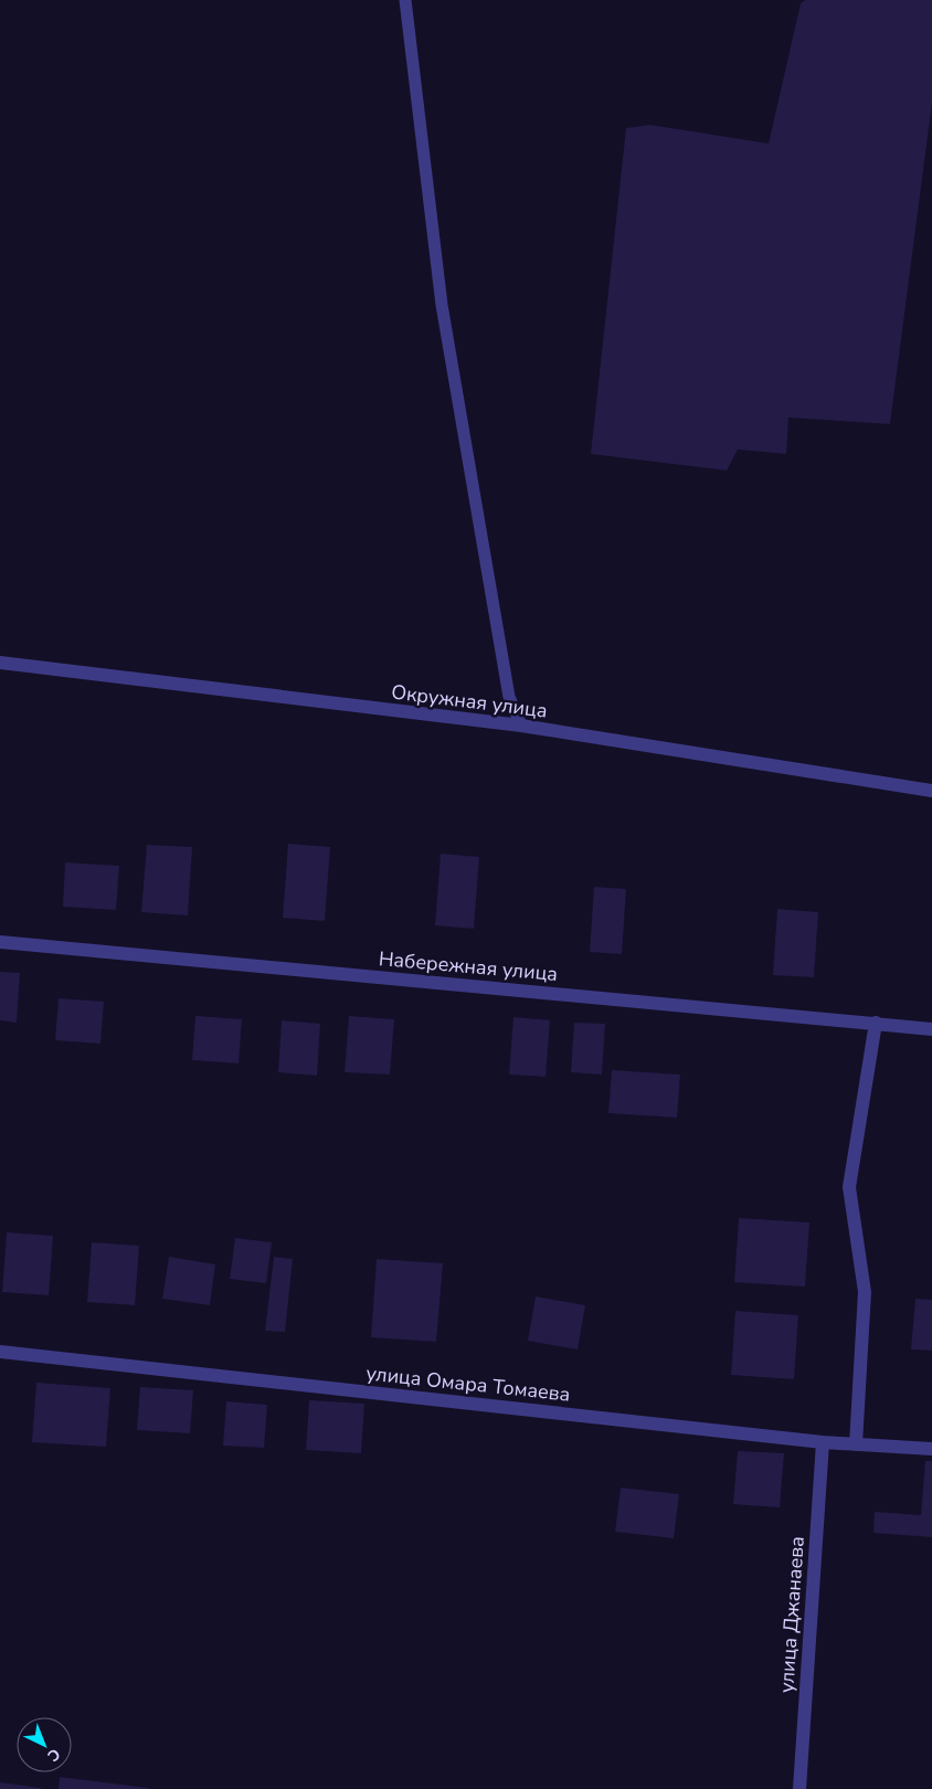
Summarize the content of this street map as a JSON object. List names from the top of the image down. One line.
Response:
{"streets":{"street":["Окружная улица","Набережная улица","улица Омара Томаева","улица Джанаева"]},"crossings":[["улица Омара Томаева","улица Джанаева"]],"north":"bottom right"}
